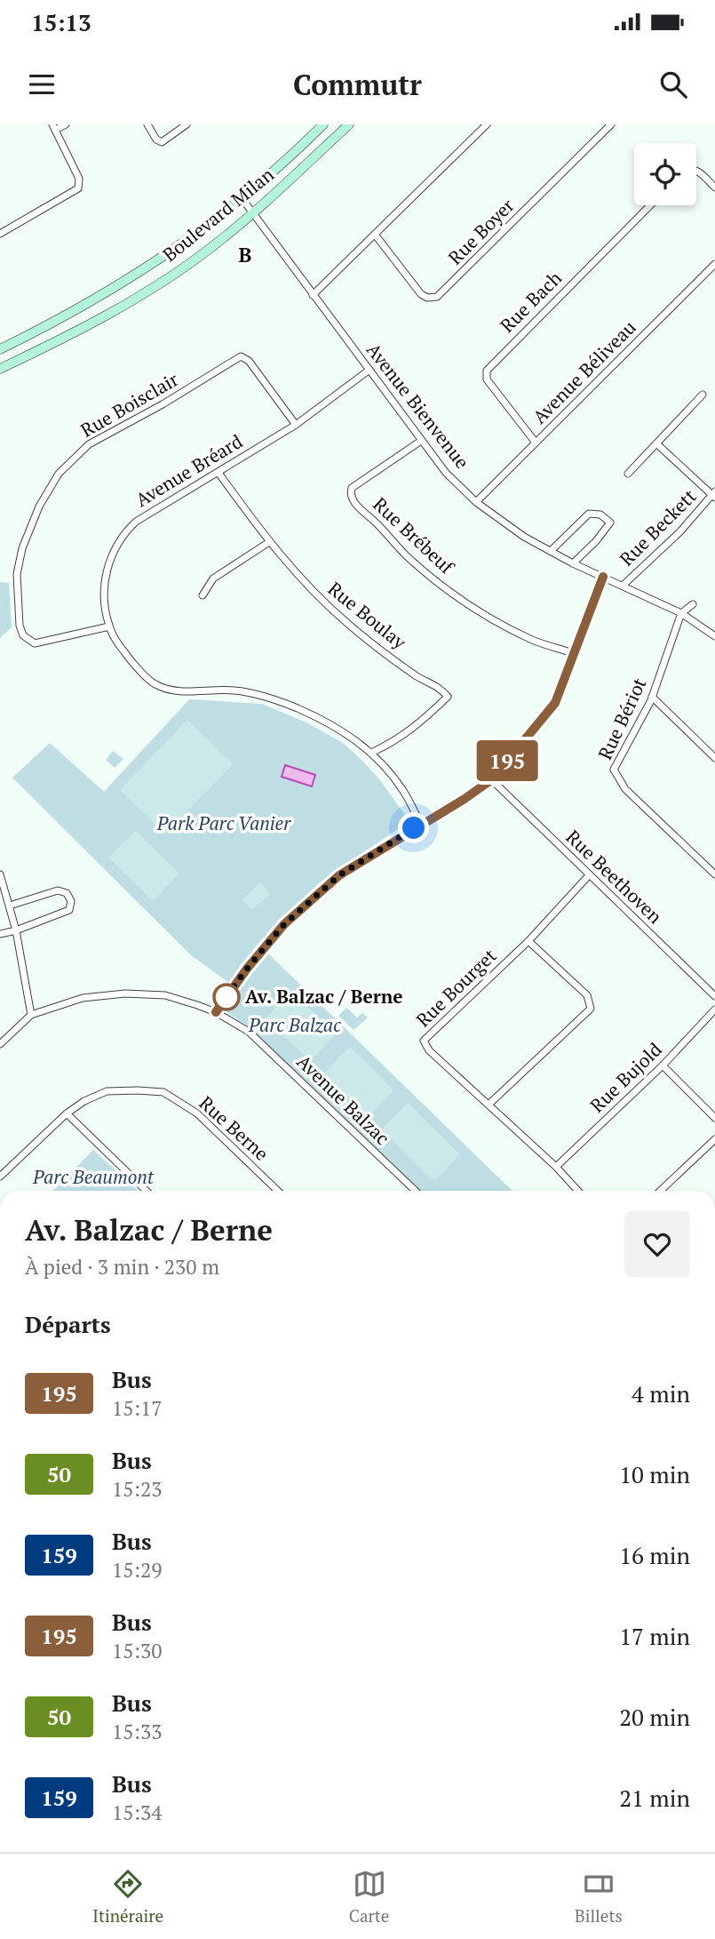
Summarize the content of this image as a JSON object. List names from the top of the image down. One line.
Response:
{"streets":{"main road":["Boulevard Milan"],"street":["Rue Boyer","Rue Bach","Avenue Béliveau","Rue Boisclair","Avenue Bienvenue","Avenue Bréard","Rue Beckett","Rue Brébeuf","Rue Boulay","Rue Bériot","Rue Beethoven","Rue Bourget","Rue Bujold","Avenue Balzac","Rue Berne"]},"crossings":[["Boulevard Milan","Avenue Bienvenue"],["Rue Bach","Avenue Béliveau"],["Avenue Béliveau","Avenue Bienvenue"],["Rue Boisclair","Avenue Bréard"],["Avenue Bienvenue","Avenue Bréard"],["Avenue Bienvenue","Rue Beckett"],["Avenue Bienvenue","Rue Brébeuf"],["Avenue Bienvenue","Rue Bériot"],["Avenue Bréard","Rue Boulay"],["Rue Beethoven","Rue Bourget"],["Rue Bourget","Rue Bujold"]],"districts":["B"],"parks":["Park Parc Vanier","Parc Balzac","Parc Beaumont"],"places":["Av. Balzac / Berne"],"lines":["bus line 195"],"page":{"status":"15:13","header":"Commutr","on_map":"195","heading":[["Av. Balzac / Berne","À pied · 3 min · 230 m"],"Départs"],"list":[{"mark":"195","name":"Bus","note":"15:17","value":"4 min"},{"mark":"50","name":"Bus","note":"15:23","value":"10 min"},{"mark":"159","name":"Bus","note":"15:29","value":"16 min"},{"mark":"195","name":"Bus","note":"15:30","value":"17 min"},{"mark":"50","name":"Bus","note":"15:33","value":"20 min"},{"mark":"159","name":"Bus","note":"15:34","value":"21 min"}],"tabs":["Itinéraire","Carte","Billets"]}}
